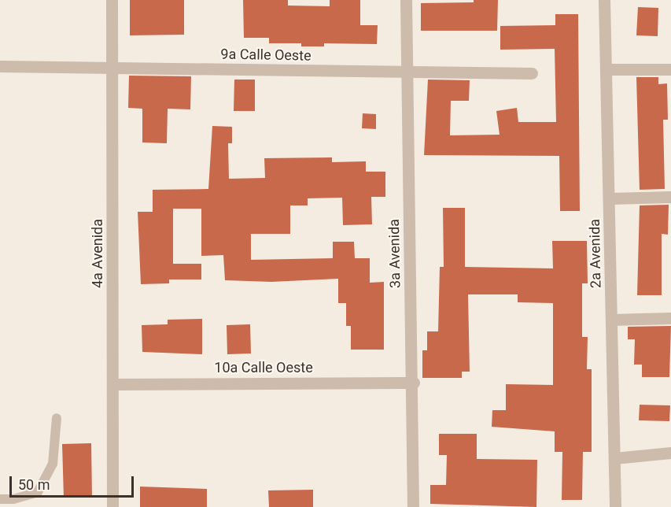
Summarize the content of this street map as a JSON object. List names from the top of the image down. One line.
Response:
{"streets":{"street":["9a Calle Oeste","4a Avenida","3a Avenida","2a Avenida","10a Calle Oeste"]},"crossings":[["9a Calle Oeste","4a Avenida"],["9a Calle Oeste","3a Avenida"],["4a Avenida","10a Calle Oeste"],["3a Avenida","10a Calle Oeste"]],"scale_bar":"50 m"}
